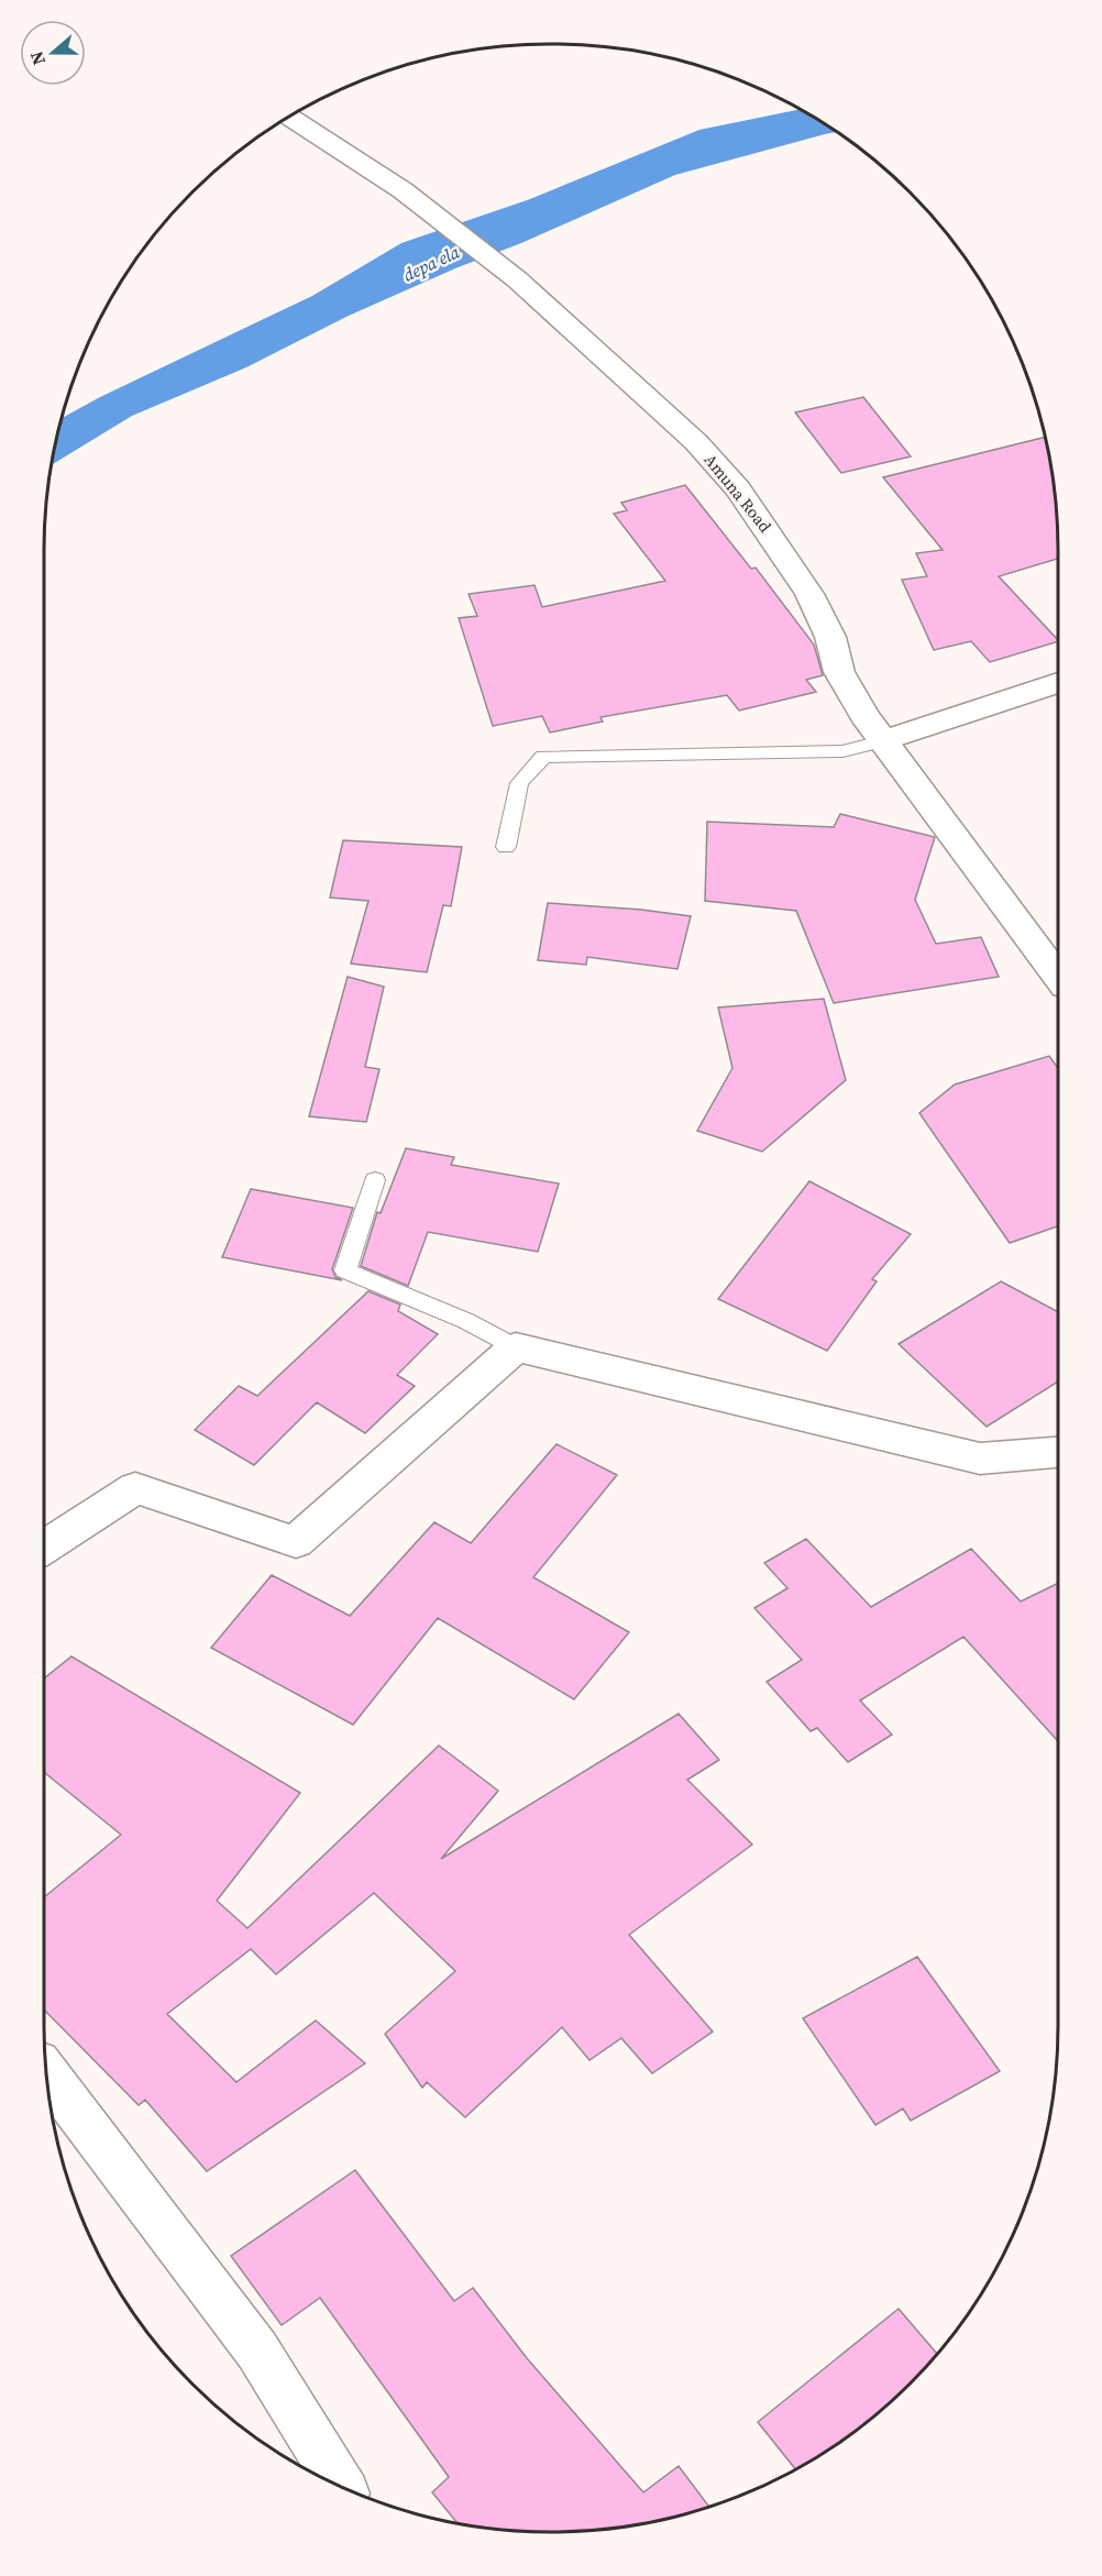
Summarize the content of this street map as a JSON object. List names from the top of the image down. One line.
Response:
{"streets":{"street":["Amuna Road"]},"water":["depa ela"],"north":"left"}
